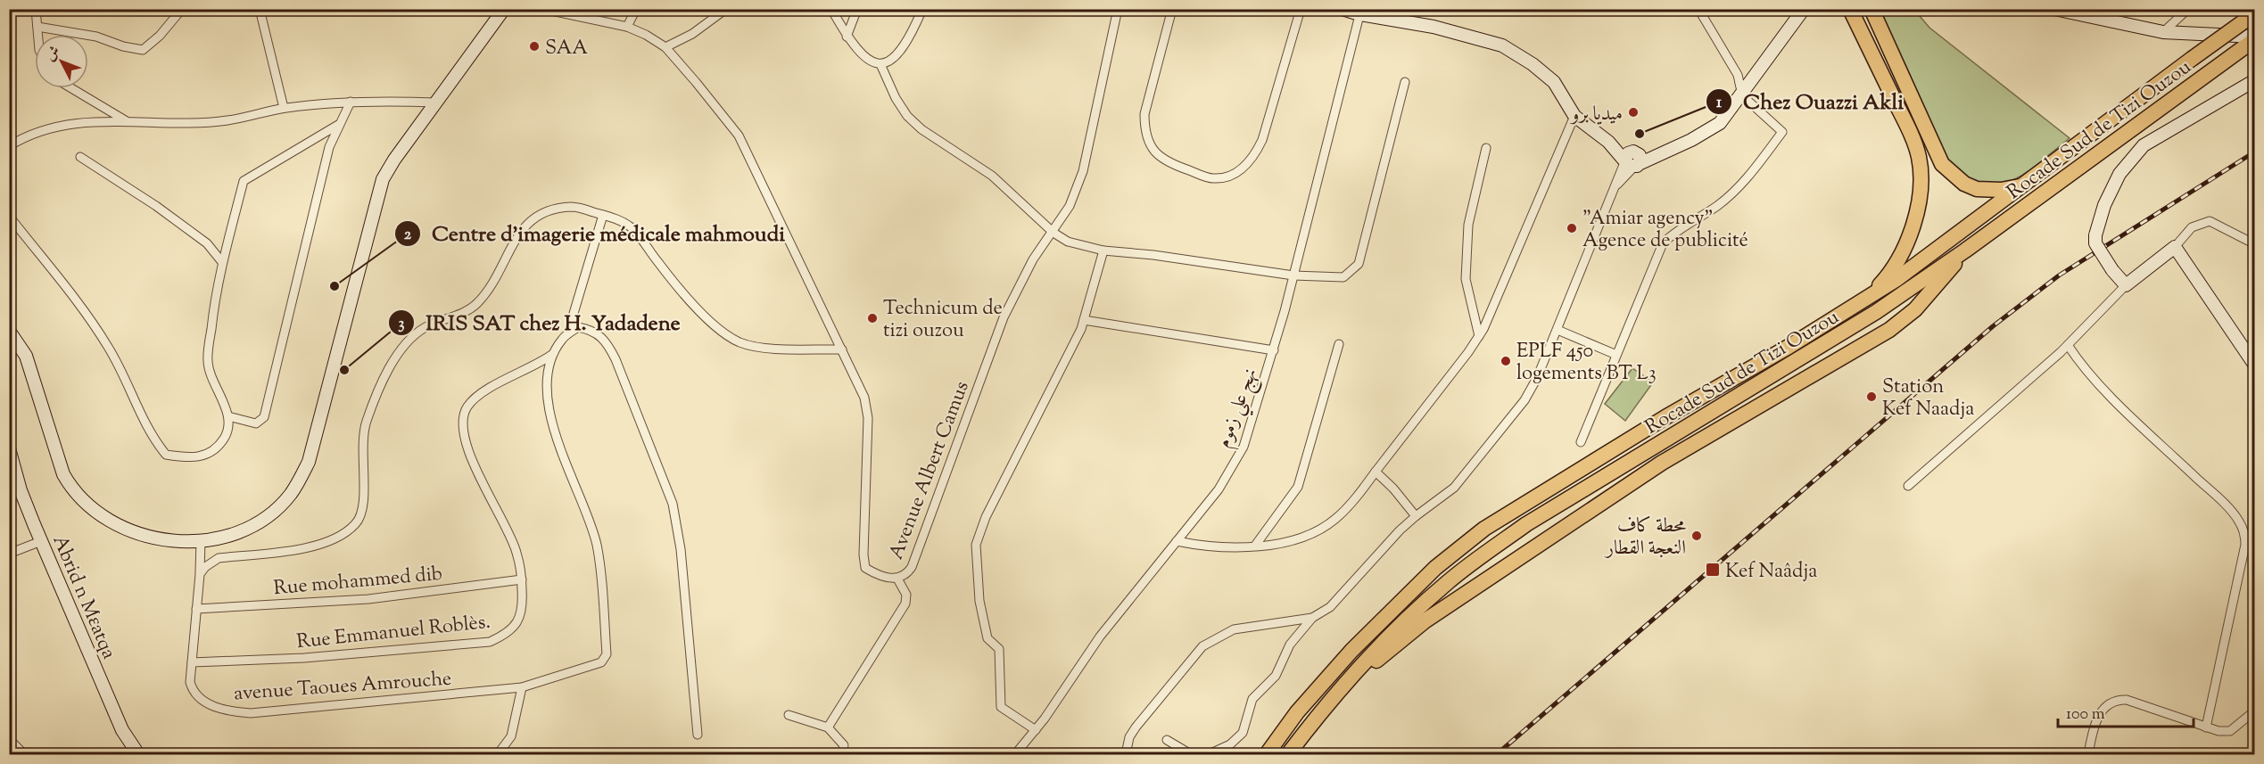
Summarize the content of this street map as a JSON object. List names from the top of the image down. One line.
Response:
{"streets":{"highway":["Rocade Sud de Tizi Ouzou"],"street":["نهج علي زموم","Avenue Albert Camus","Rue mohammed dib","Abrid n Mɛatqa","Rue Emmanuel Roblès.","avenue Taoues Amrouche"]},"crossings":[["Rue mohammed dib","Rue Emmanuel Roblès."],["Rue mohammed dib","avenue Taoues Amrouche"],["Rue Emmanuel Roblès.","avenue Taoues Amrouche"]],"places":{"other":["SAA","ميديا برو","Chez Ouazzi Akli","\"Amiar agency\" Agence de publicité","Centre d'imagerie médicale mahmoudi","Technicum de tizi ouzou","EPLF 450 logements BT L3","IRIS SAT chez H. Yadadene","Station Kef Naadja","محطة كاف النعجة القطار"],"transit":["Kef Naâdja"]},"scale_bar":"100 m","north":"top left"}
